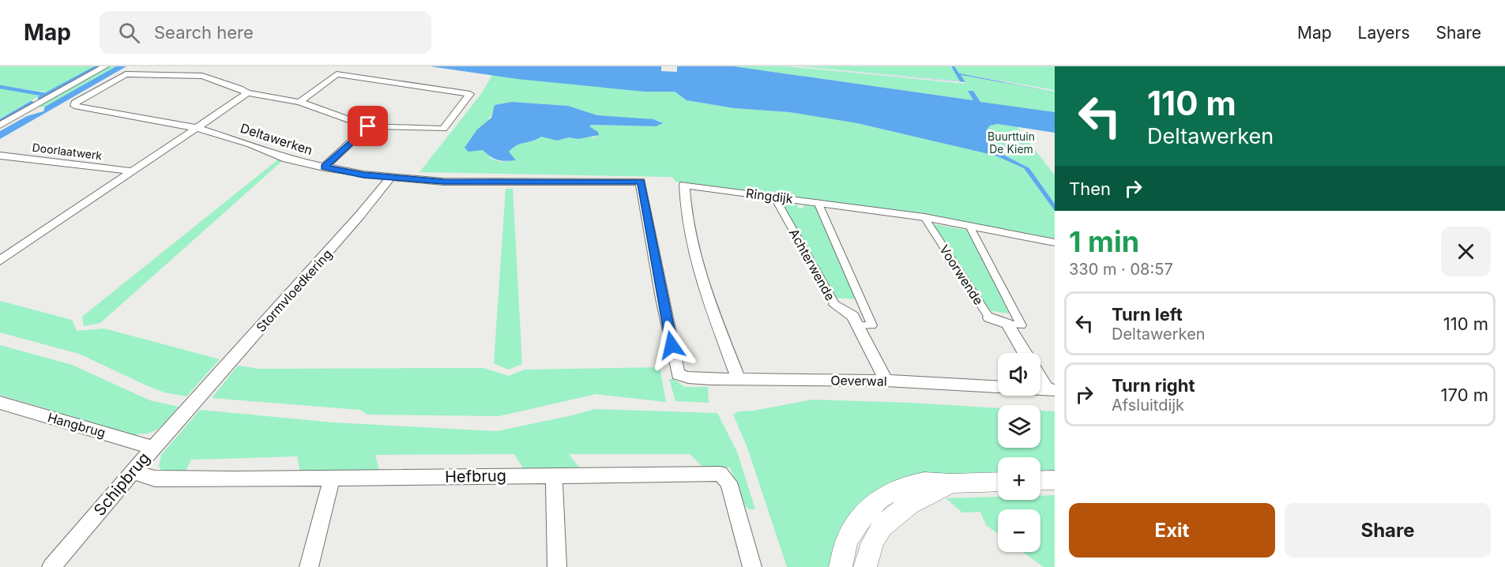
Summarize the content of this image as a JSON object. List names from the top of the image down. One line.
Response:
{"streets":{"street":["Deltawerken","Doorlaatwerk","Ringdijk","Achterwende","Voorwende","Stormvloedkering","Oeverwal","Hangbrug","Hefbrug","Schipbrug"]},"crossings":[["Deltawerken","Stormvloedkering"],["Deltawerken","Oeverwal"],["Ringdijk","Achterwende"],["Ringdijk","Voorwende"],["Ringdijk","Oeverwal"],["Achterwende","Oeverwal"],["Stormvloedkering","Schipbrug"],["Hangbrug","Schipbrug"],["Hefbrug","Schipbrug"]],"parks":["Buurttuin De Kiem"],"page":{"header":"Map","search":"Search here","nav":["Map","Layers","Share"],"turn":["110 m","Deltawerken"],"then":"Then","heading":["1 min","330 m · 08:57"],"list":[{"name":"Turn left","note":"Deltawerken","value":"110 m"},{"name":"Turn right","note":"Afsluitdijk","value":"170 m"}],"map_buttons":["+","−"],"buttons":["Exit","Share"]}}
